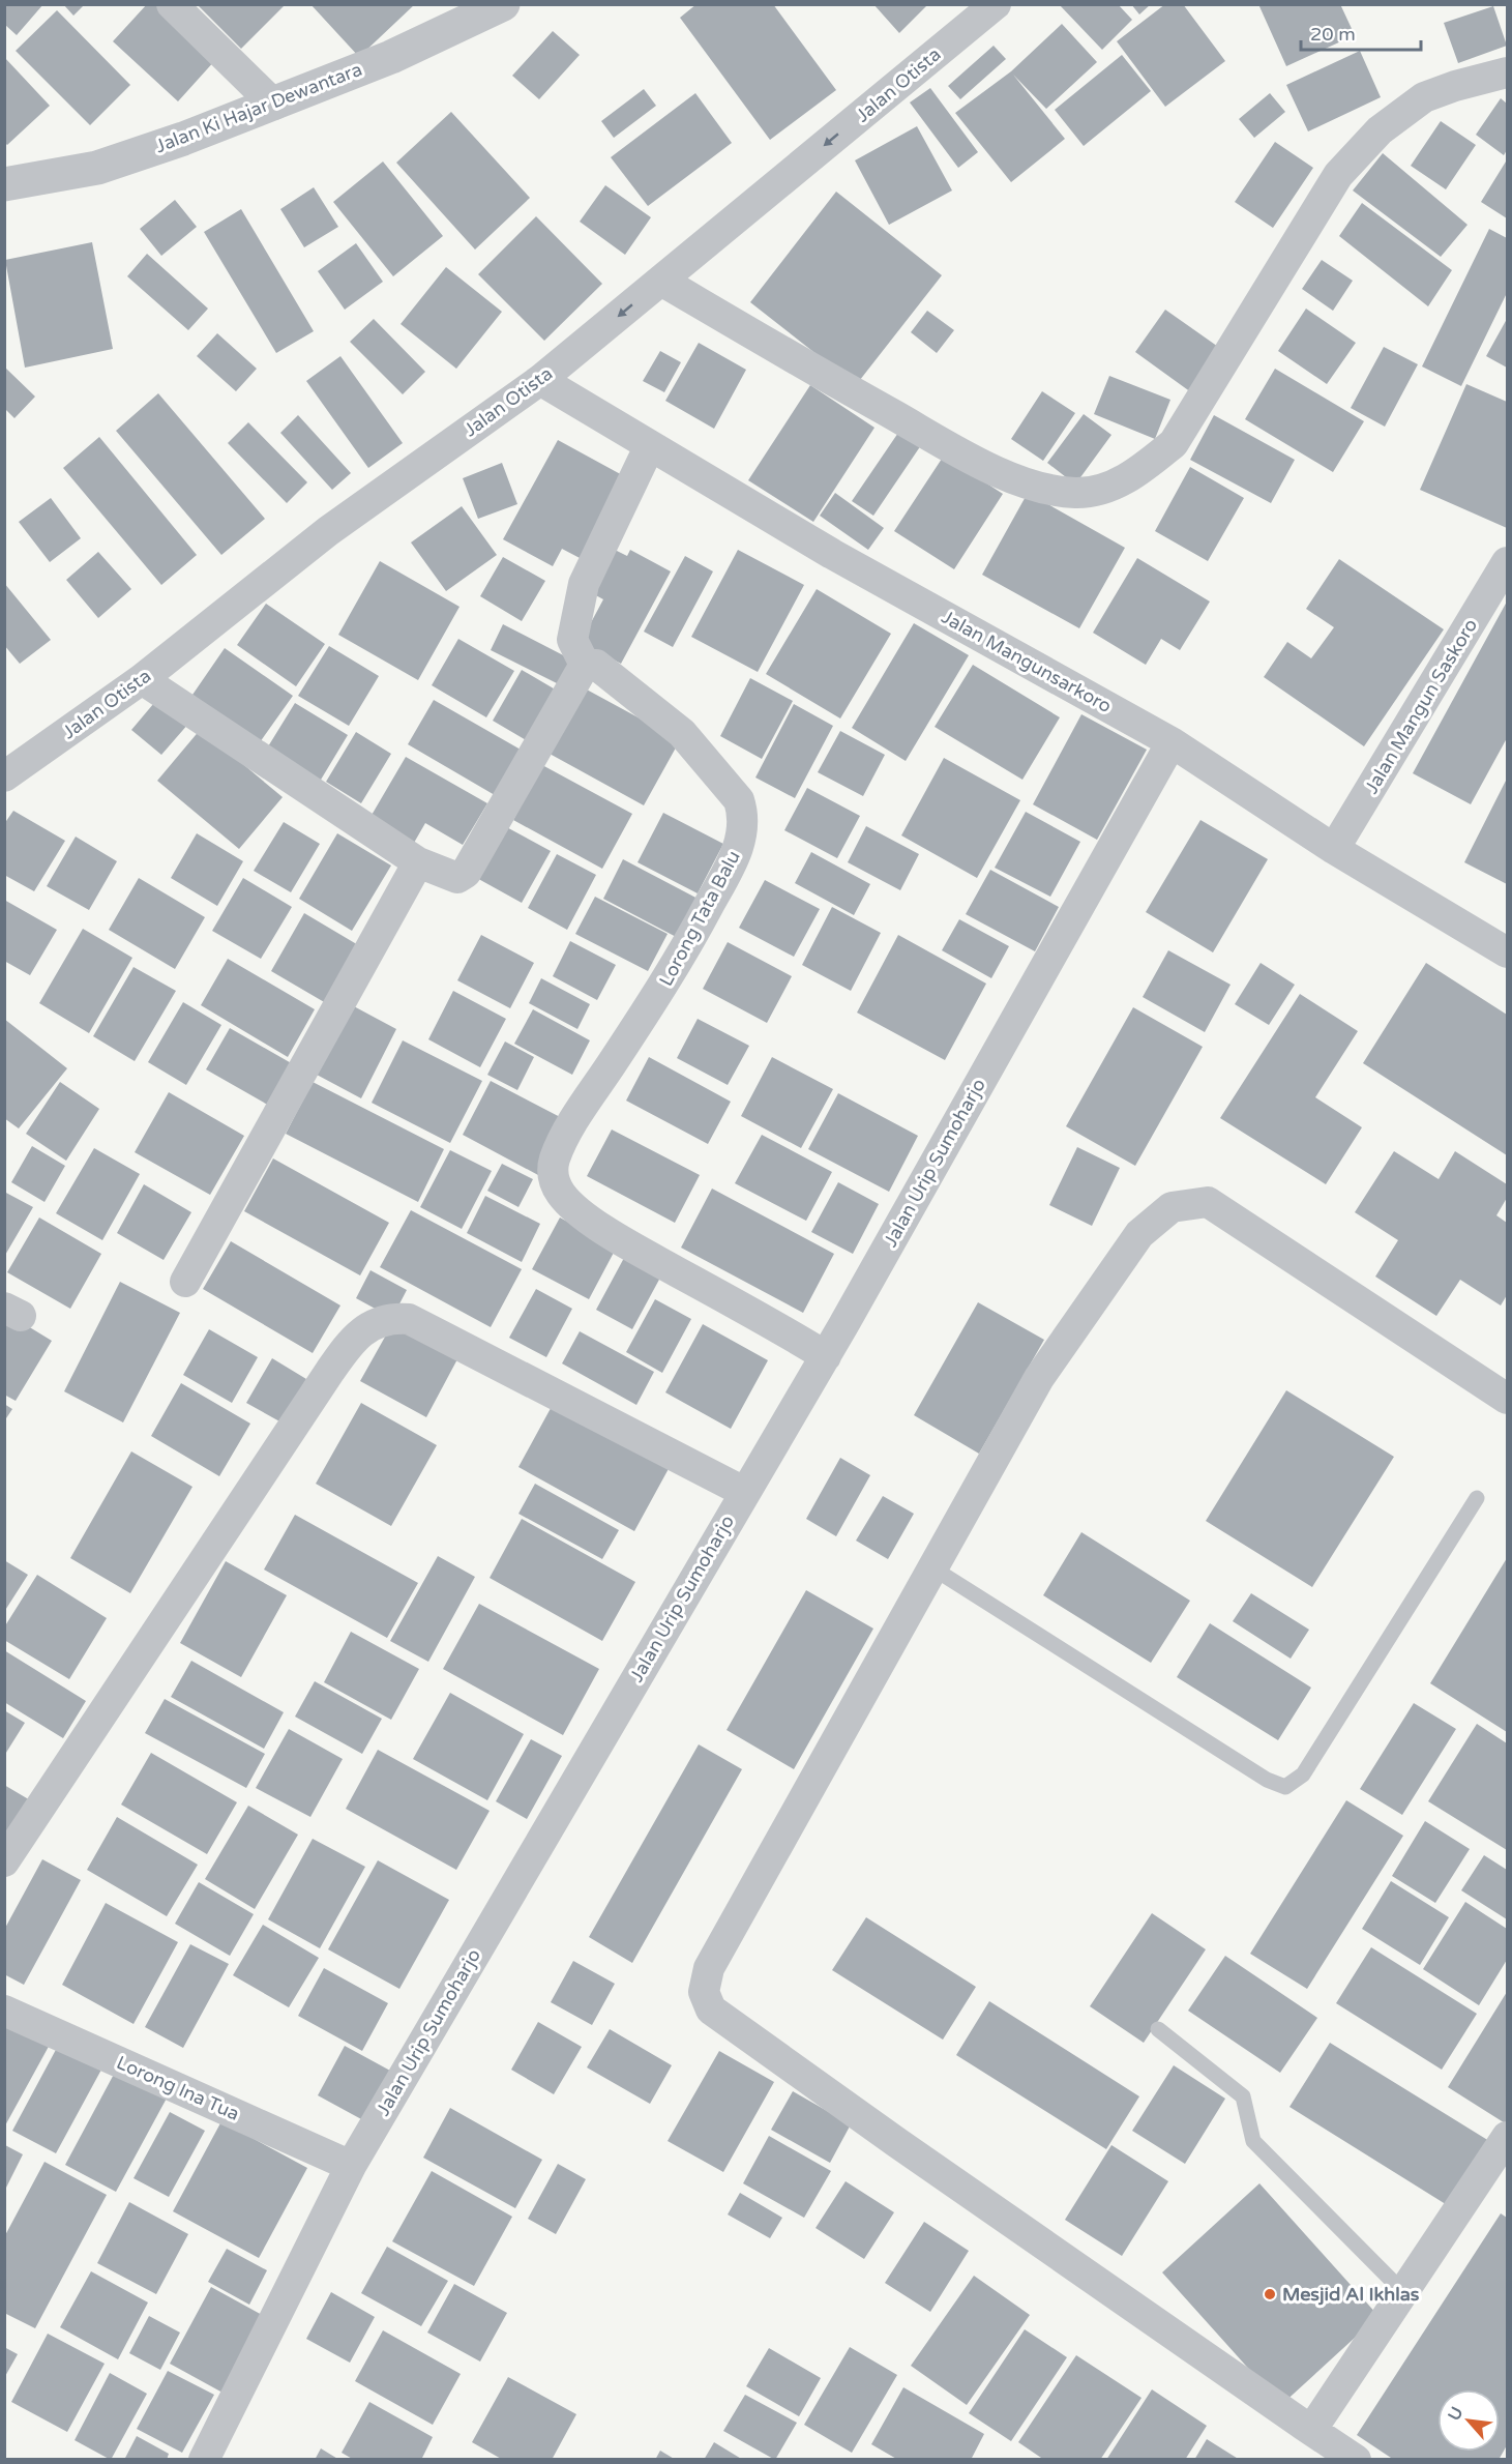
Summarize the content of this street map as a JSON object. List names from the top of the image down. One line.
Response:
{"streets":{"street":["Jalan Otista","Jalan Ki Hajar Dewantara","Jalan Mangunsarkoro","Jalan Mangun Saskoro","Lorong Tata Balu","Jalan Urip Sumoharjo","Lorong Ina Tua"]},"crossings":[["Jalan Otista","Jalan Mangunsarkoro"],["Jalan Mangunsarkoro","Jalan Mangun Saskoro"],["Jalan Mangunsarkoro","Jalan Urip Sumoharjo"],["Lorong Tata Balu","Jalan Urip Sumoharjo"],["Jalan Urip Sumoharjo","Lorong Ina Tua"]],"one_way":["Jalan Otista"],"places":["Mesjid Al Ikhlas"],"scale_bar":"20 m","north":"top left"}
